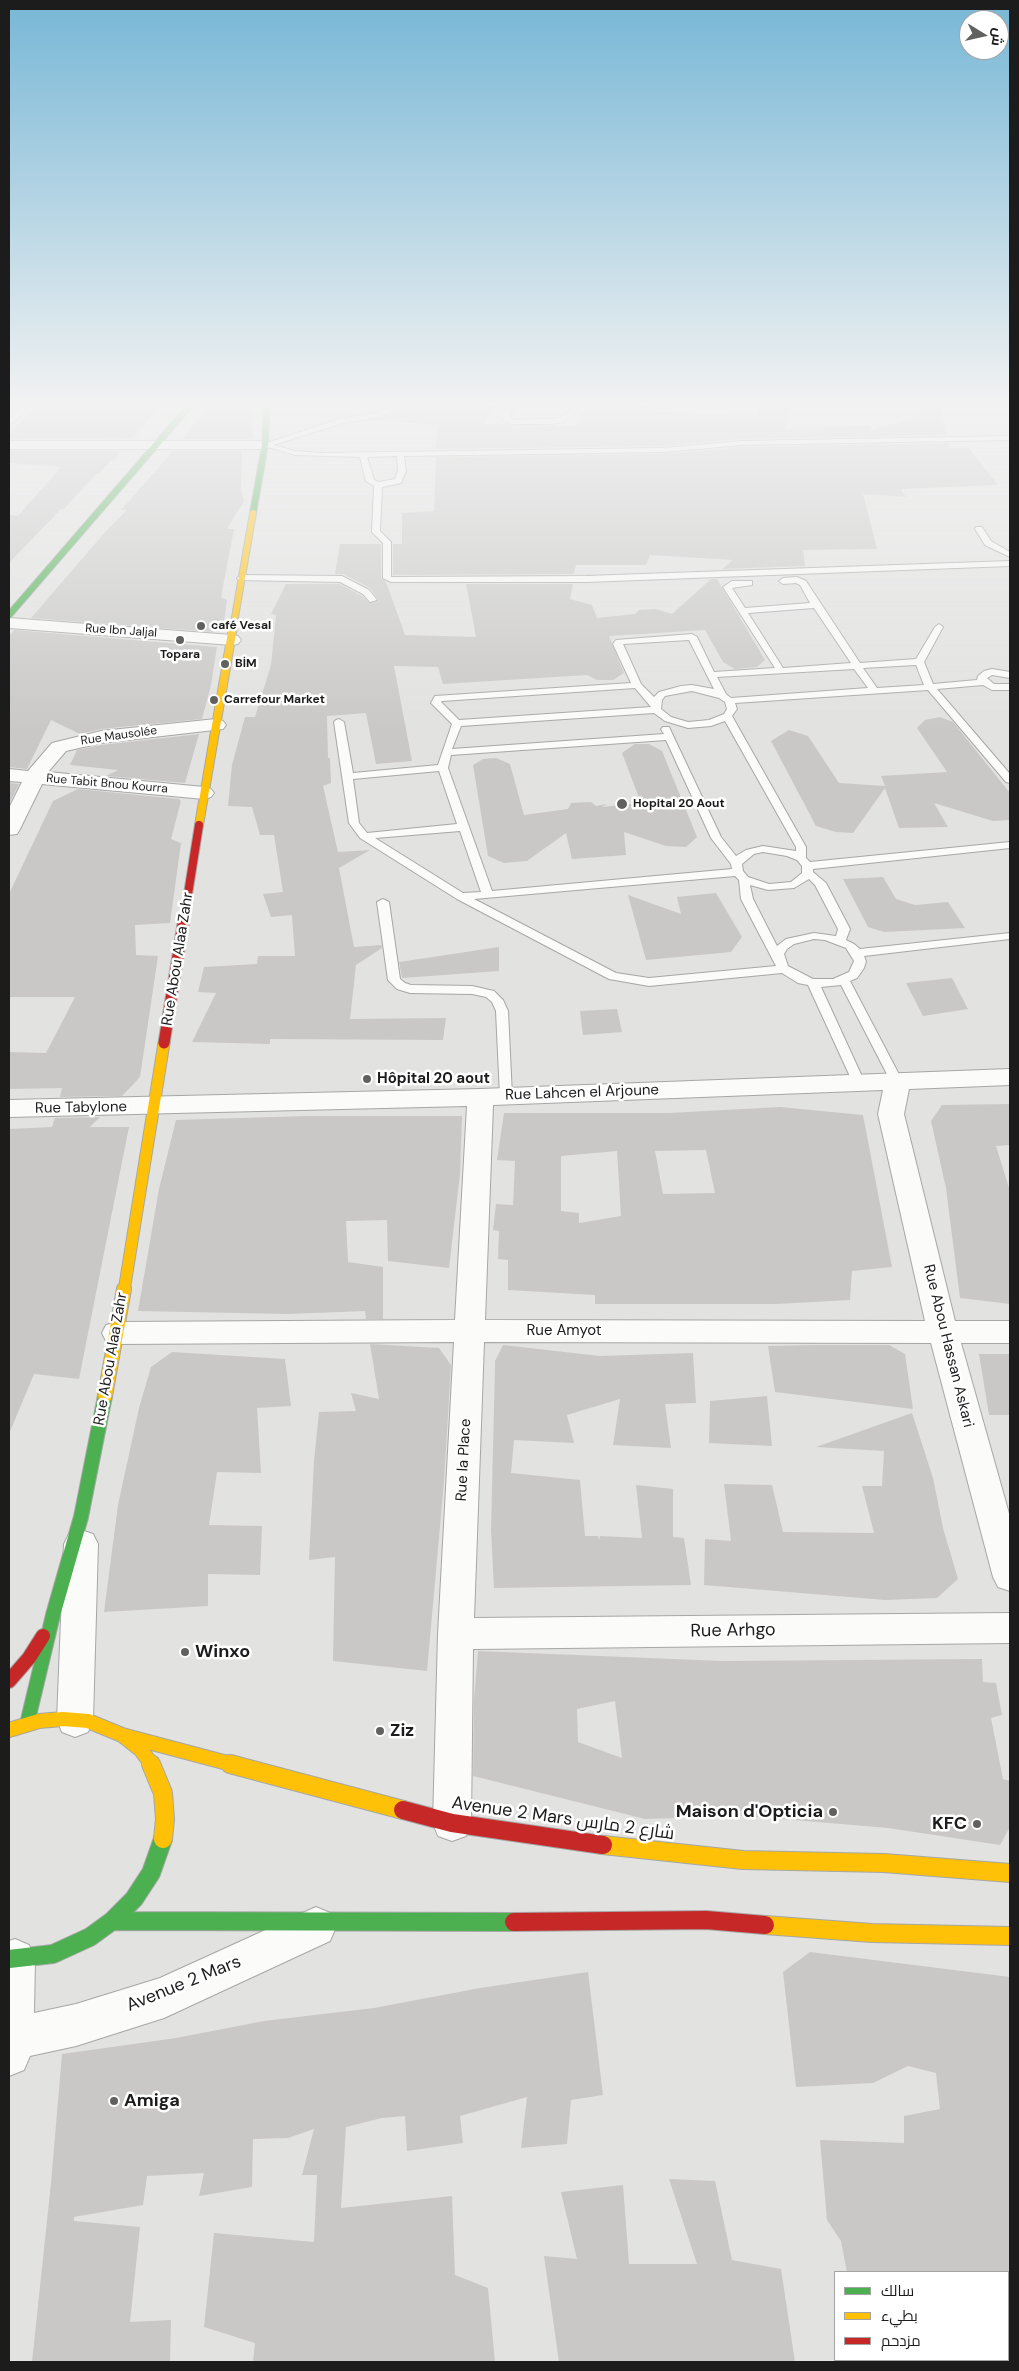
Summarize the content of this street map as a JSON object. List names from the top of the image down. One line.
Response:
{"streets":{"street":["Rue Ibn Jaljal","Rue Mausolée","Rue Tabit Bnou Kourra","Rue Abou Alaa Zahr","Rue Lahcen el Arjoune","Rue Tabylone","Rue Amyot","Rue Abou Hassan Askari","Rue la Place","Rue Arhgo","Avenue 2 Mars شارع 2 مارس","Avenue 2 Mars"]},"crossings":[["Rue Ibn Jaljal","Rue Abou Alaa Zahr"],["Rue Mausolée","Rue Tabit Bnou Kourra"],["Rue Mausolée","Rue Abou Alaa Zahr"],["Rue Tabit Bnou Kourra","Rue Abou Alaa Zahr"],["Rue Abou Alaa Zahr","Rue Lahcen el Arjoune"],["Rue Abou Alaa Zahr","Rue Tabylone"],["Rue Abou Alaa Zahr","Rue Amyot"],["Rue Lahcen el Arjoune","Rue Tabylone"],["Rue Lahcen el Arjoune","Rue Abou Hassan Askari"],["Rue Lahcen el Arjoune","Rue la Place"],["Rue Amyot","Rue Abou Hassan Askari"],["Rue Amyot","Rue la Place"],["Rue la Place","Rue Arhgo"],["Rue la Place","Avenue 2 Mars شارع 2 مارس"]],"places":["café Vesal","Topara","BİM","Carrefour Market","Hopital 20 Aout","Hôpital 20 aout","Winxo","Ziz","Maison d'Opticia","KFC","Amiga"],"legend":["سالك","بطيء","مزدحم"],"north":"right"}
